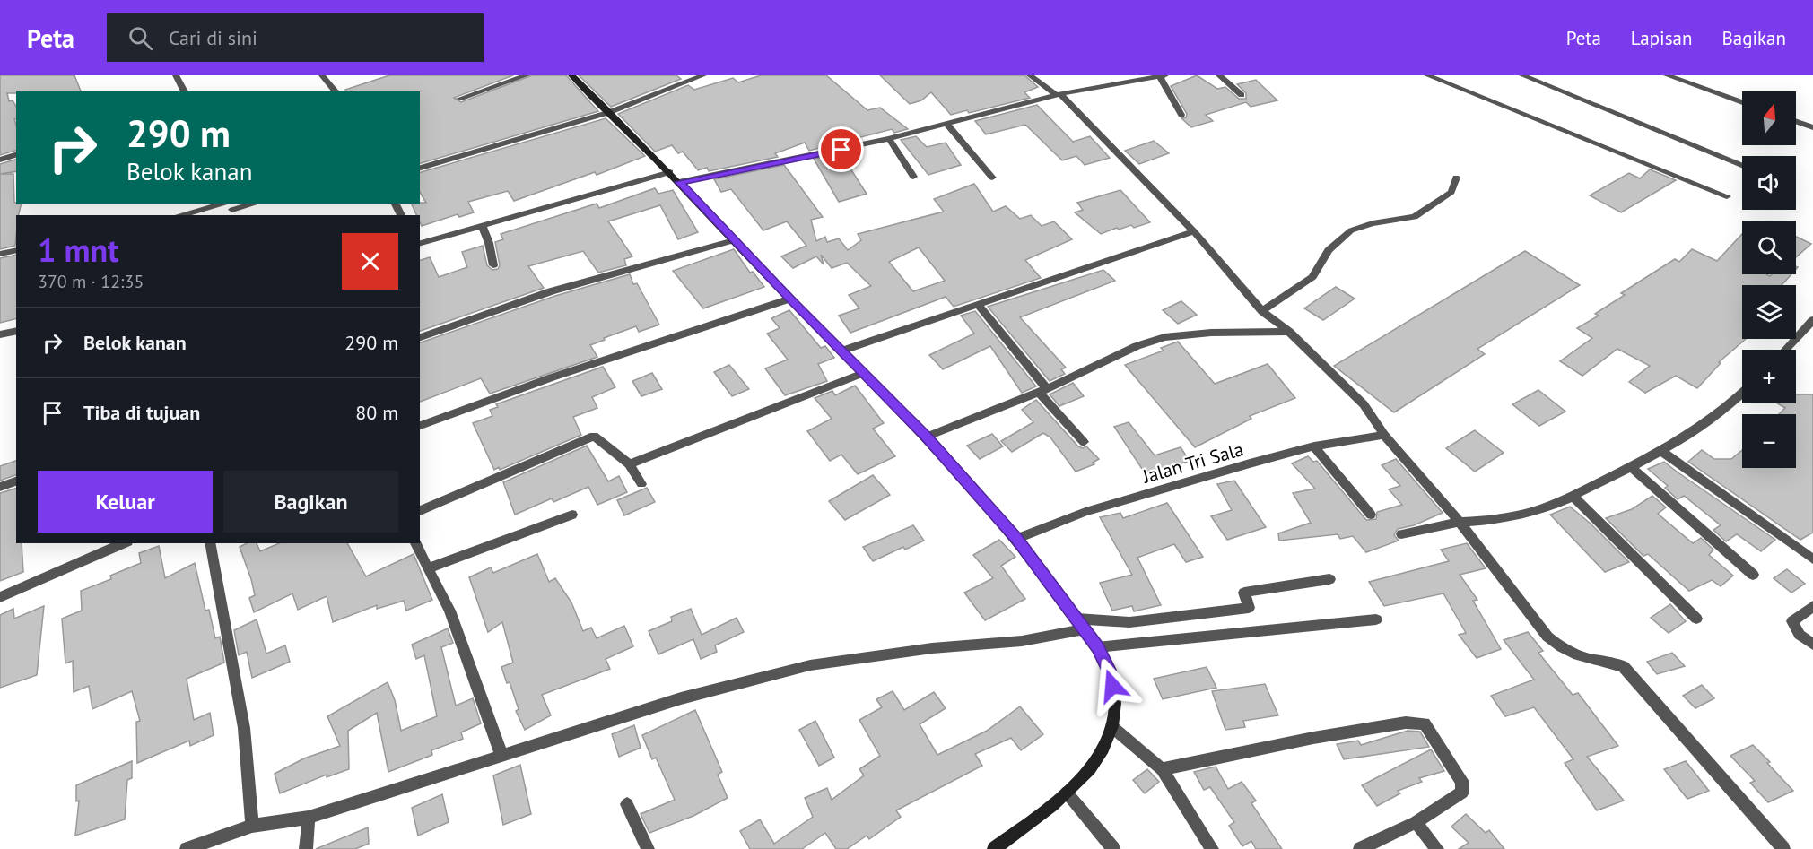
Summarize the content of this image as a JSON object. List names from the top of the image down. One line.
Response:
{"streets":{"street":["Jalan Tri Sala"]},"north":"top","page":{"header":"Peta","search":"Cari di sini","nav":["Peta","Lapisan","Bagikan"],"map_buttons":["+","−"],"turn":["290 m","Belok kanan"],"heading":["1 mnt","370 m · 12:35"],"list":[{"name":"Belok kanan","value":"290 m"},{"name":"Tiba di tujuan","value":"80 m"}],"buttons":["Keluar","Bagikan"]}}
